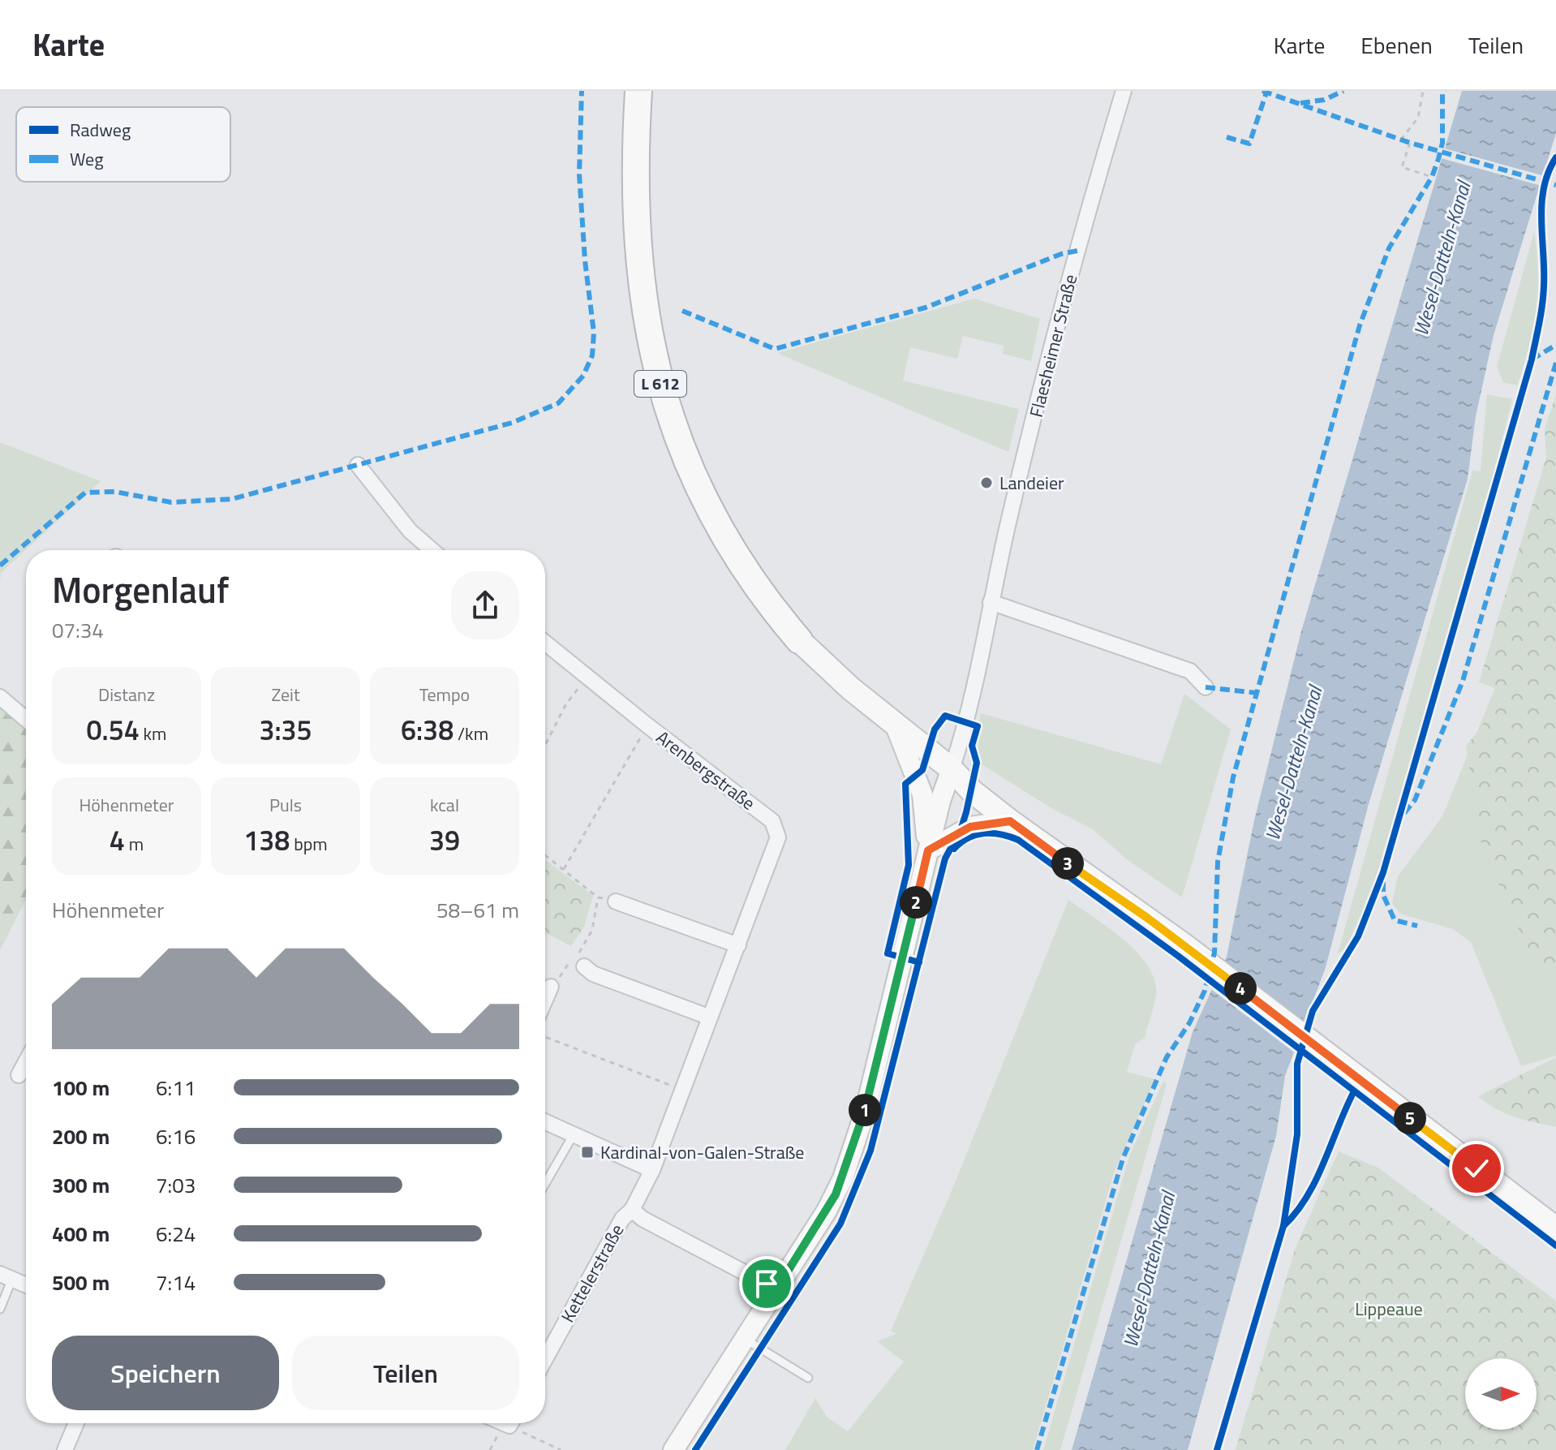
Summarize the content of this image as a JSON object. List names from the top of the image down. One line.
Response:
{"streets":{"highway":["L 612"],"main road":["Flaesheimer Straße"],"street":["Arenbergstraße","Kettelerstraße"]},"crossings":[["Flaesheimer Straße","L 612"]],"water":["Wesel-Datteln-Kanal"],"parks":["Lippeaue"],"places":{"other":["Landeier"],"transit":["Kardinal-von-Galen-Straße"]},"legend":["Radweg","Weg"],"north":"right","page":{"header":"Karte","nav":["Karte","Ebenen","Teilen"],"heading":["Morgenlauf","07:34"],"stats":[["Distanz","0.54 km"],["Zeit","3:35"],["Tempo","6:38 /km"],["Höhenmeter","4 m"],["Puls","138 bpm"],["kcal","39"]],"pins":["3","2","4","1","5"],"chart":["Höhenmeter","58–61 m"],"list":[{"name":"100 m","note":"6:11"},{"name":"200 m","note":"6:16"},{"name":"300 m","note":"7:03"},{"name":"400 m","note":"6:24"},{"name":"500 m","note":"7:14"}],"buttons":["Speichern","Teilen"]}}
